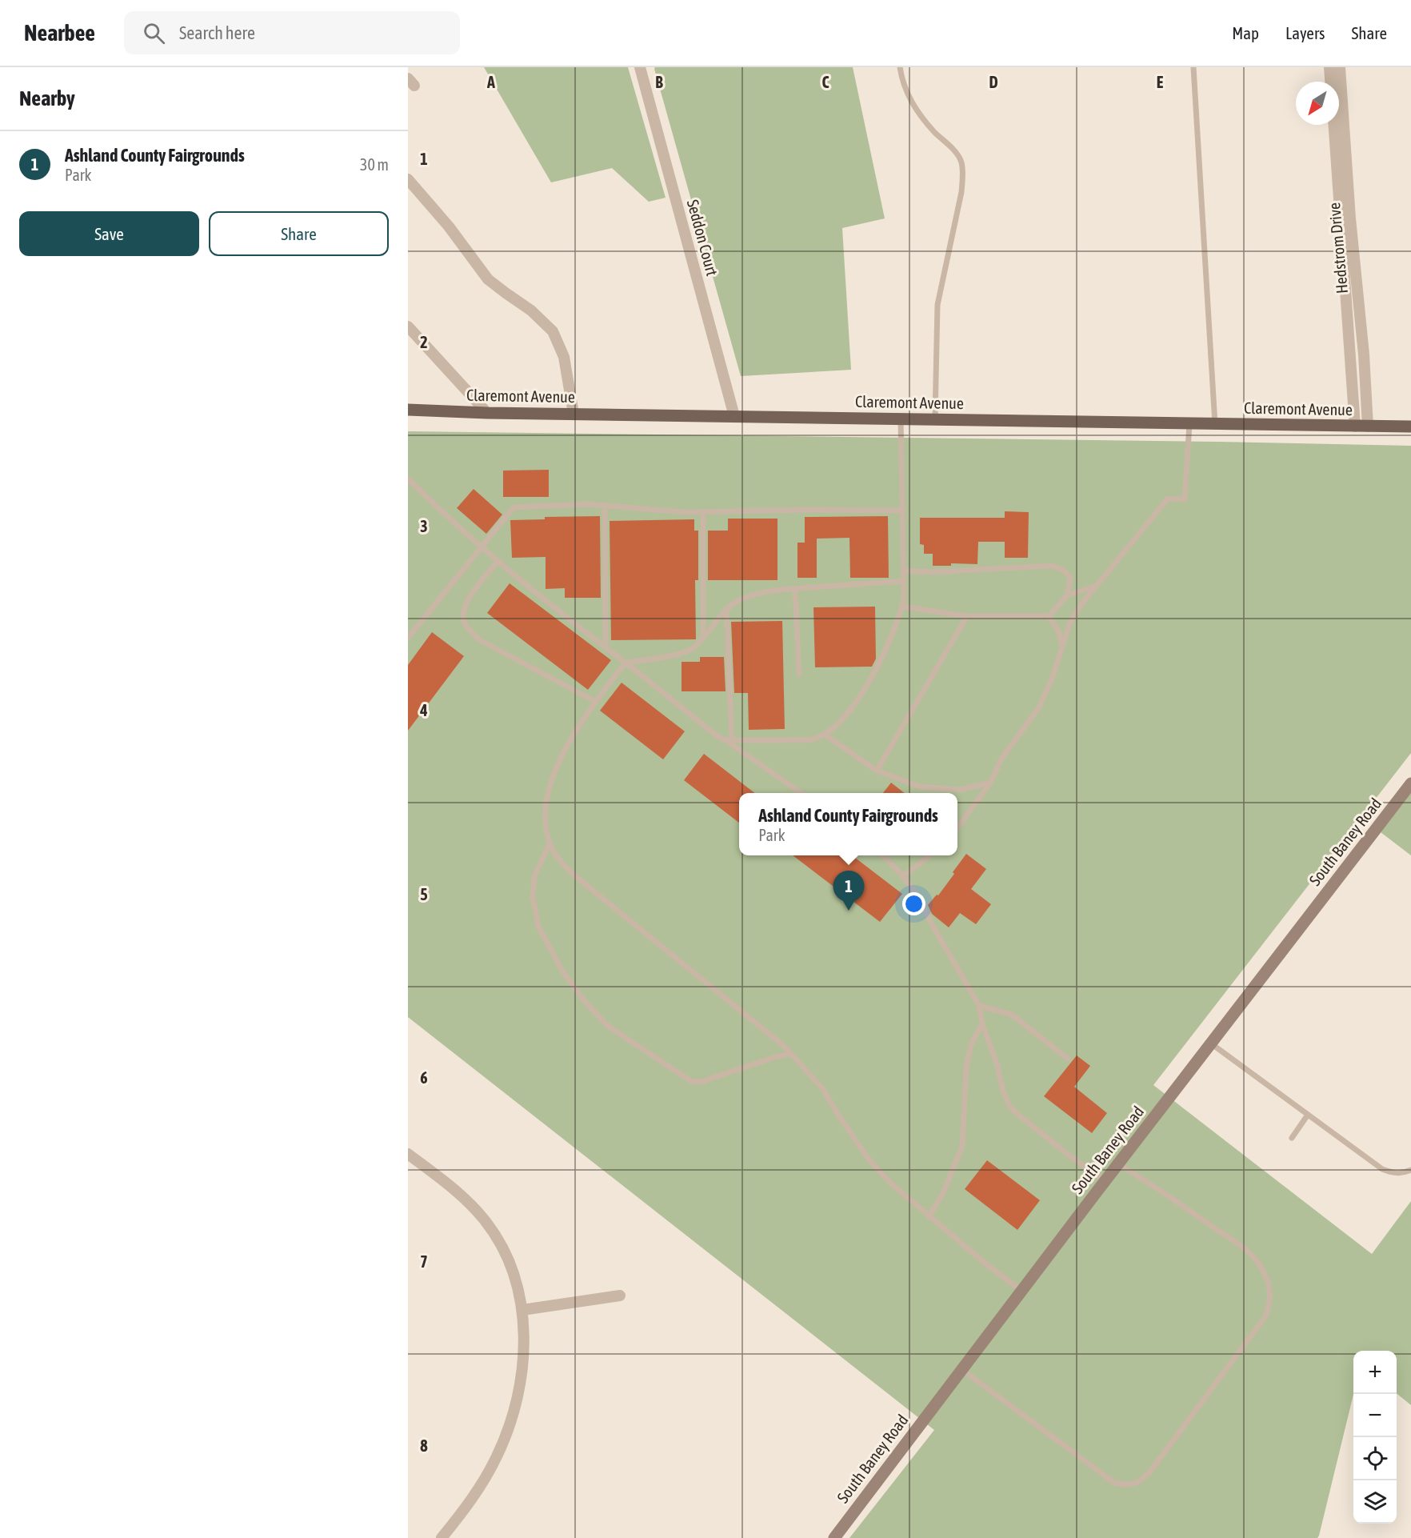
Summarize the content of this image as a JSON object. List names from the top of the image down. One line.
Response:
{"streets":{"main road":["Claremont Avenue"],"street":["Seddon Court","Hedstrom Drive","South Baney Road"]},"crossings":[["Seddon Court","Claremont Avenue"],["Hedstrom Drive","Claremont Avenue"]],"north":"bottom left","page":{"header":"Nearbee","search":"Search here","nav":["Map","Layers","Share"],"heading":"Nearby","list":[{"mark":"1","name":"Ashland County Fairgrounds","note":"Park","value":"30 m"}],"buttons":["Save","Share"],"popup":["Ashland County Fairgrounds","Park"],"pins":"1","map_buttons":["+","−"]},"grid":{"columns":["A","B","C","D","E"],"rows":["1","2","3","4","5","6","7","8"]}}
